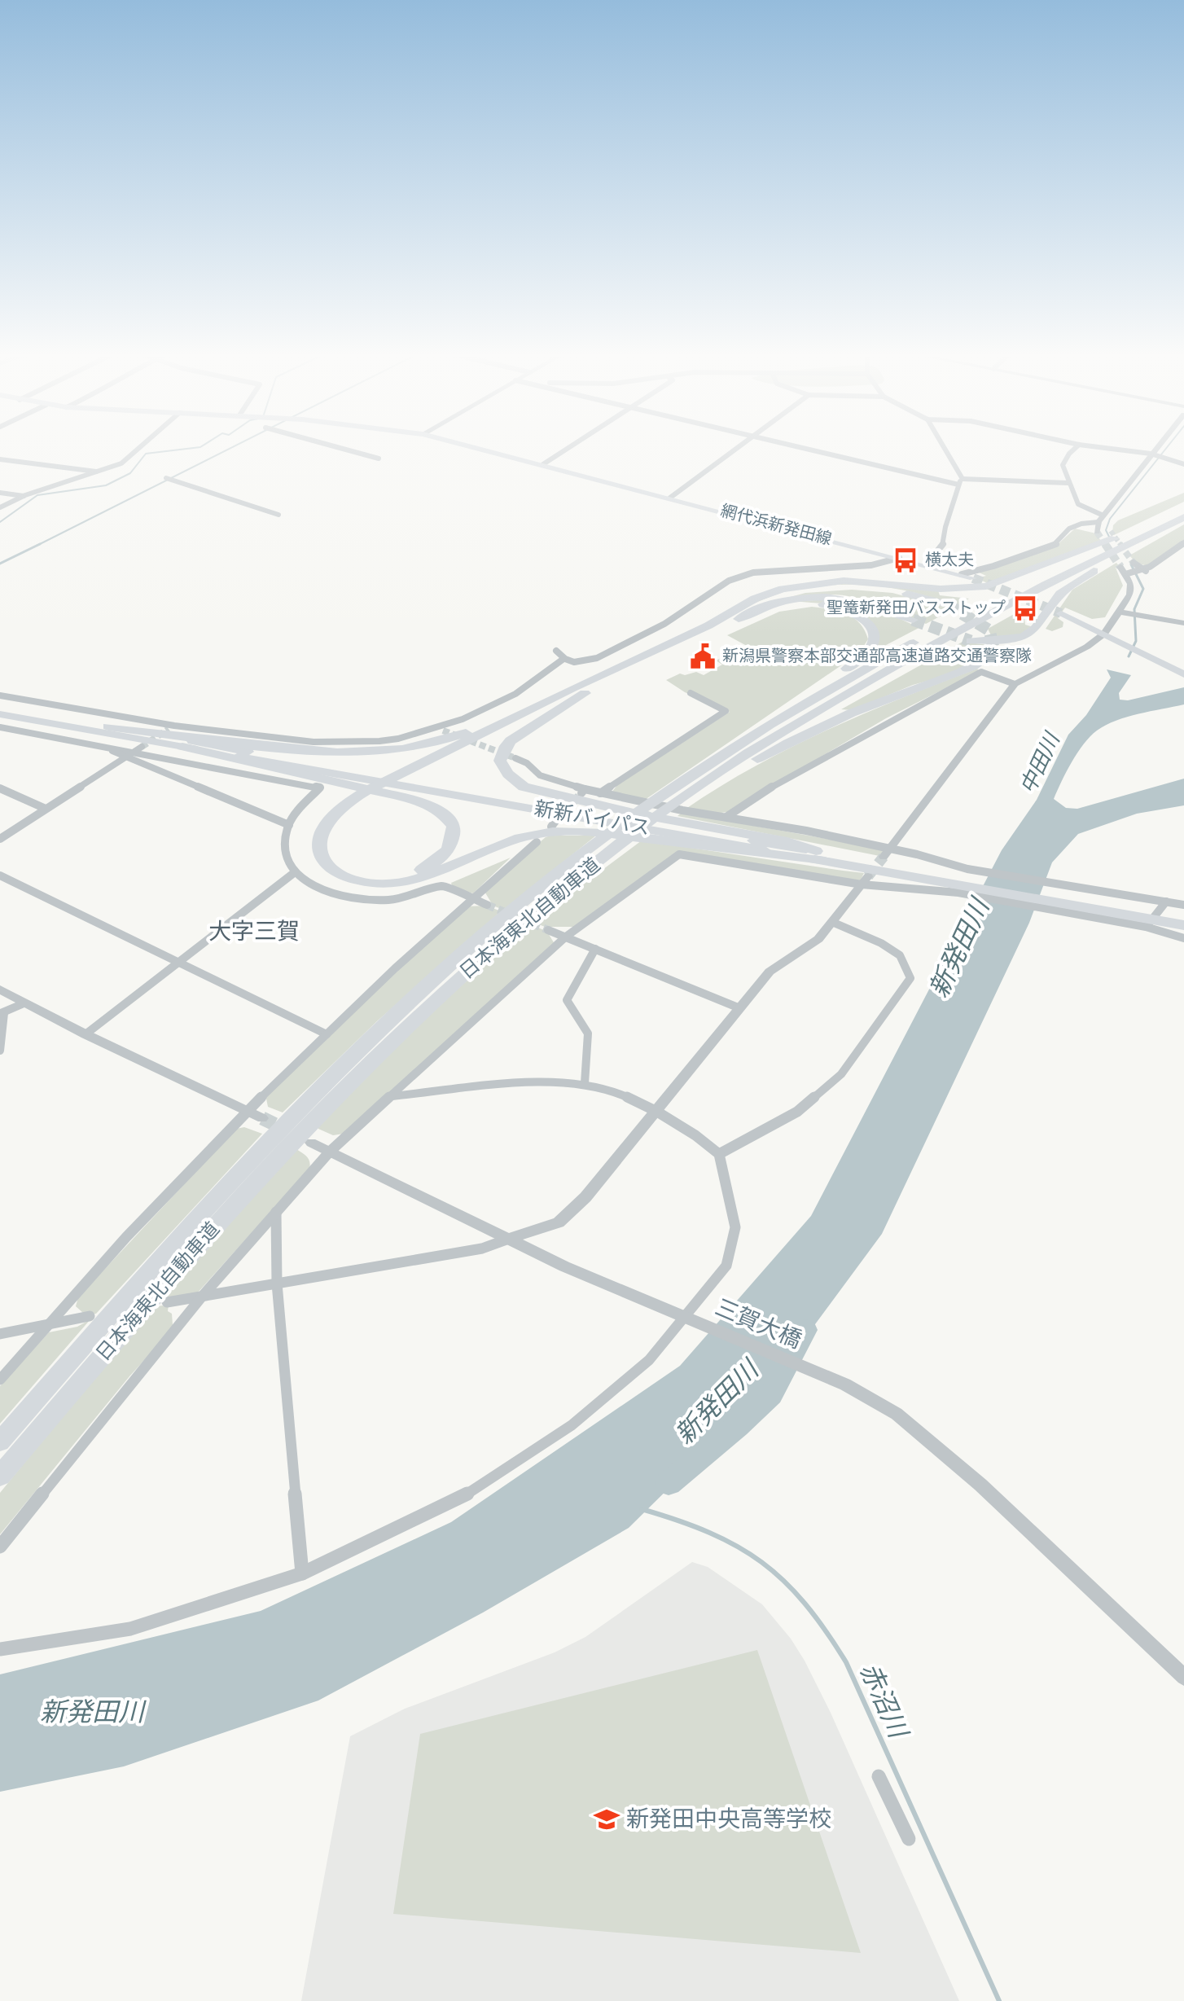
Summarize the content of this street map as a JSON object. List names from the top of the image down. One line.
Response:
{"streets":{"highway":["日本海東北自動車道"],"main road":["網代浜新発田線","新新バイパス"],"street":["三賀大橋"]},"districts":["大字三賀"],"water":["中田川","新発田川","赤沼川"],"places":{"bus stop":["横太夫","聖篭新発田バスストップ"],"public building":["新潟県警察本部交通部高速道路交通警察隊"],"school or university":["新発田中央高等学校"]}}
